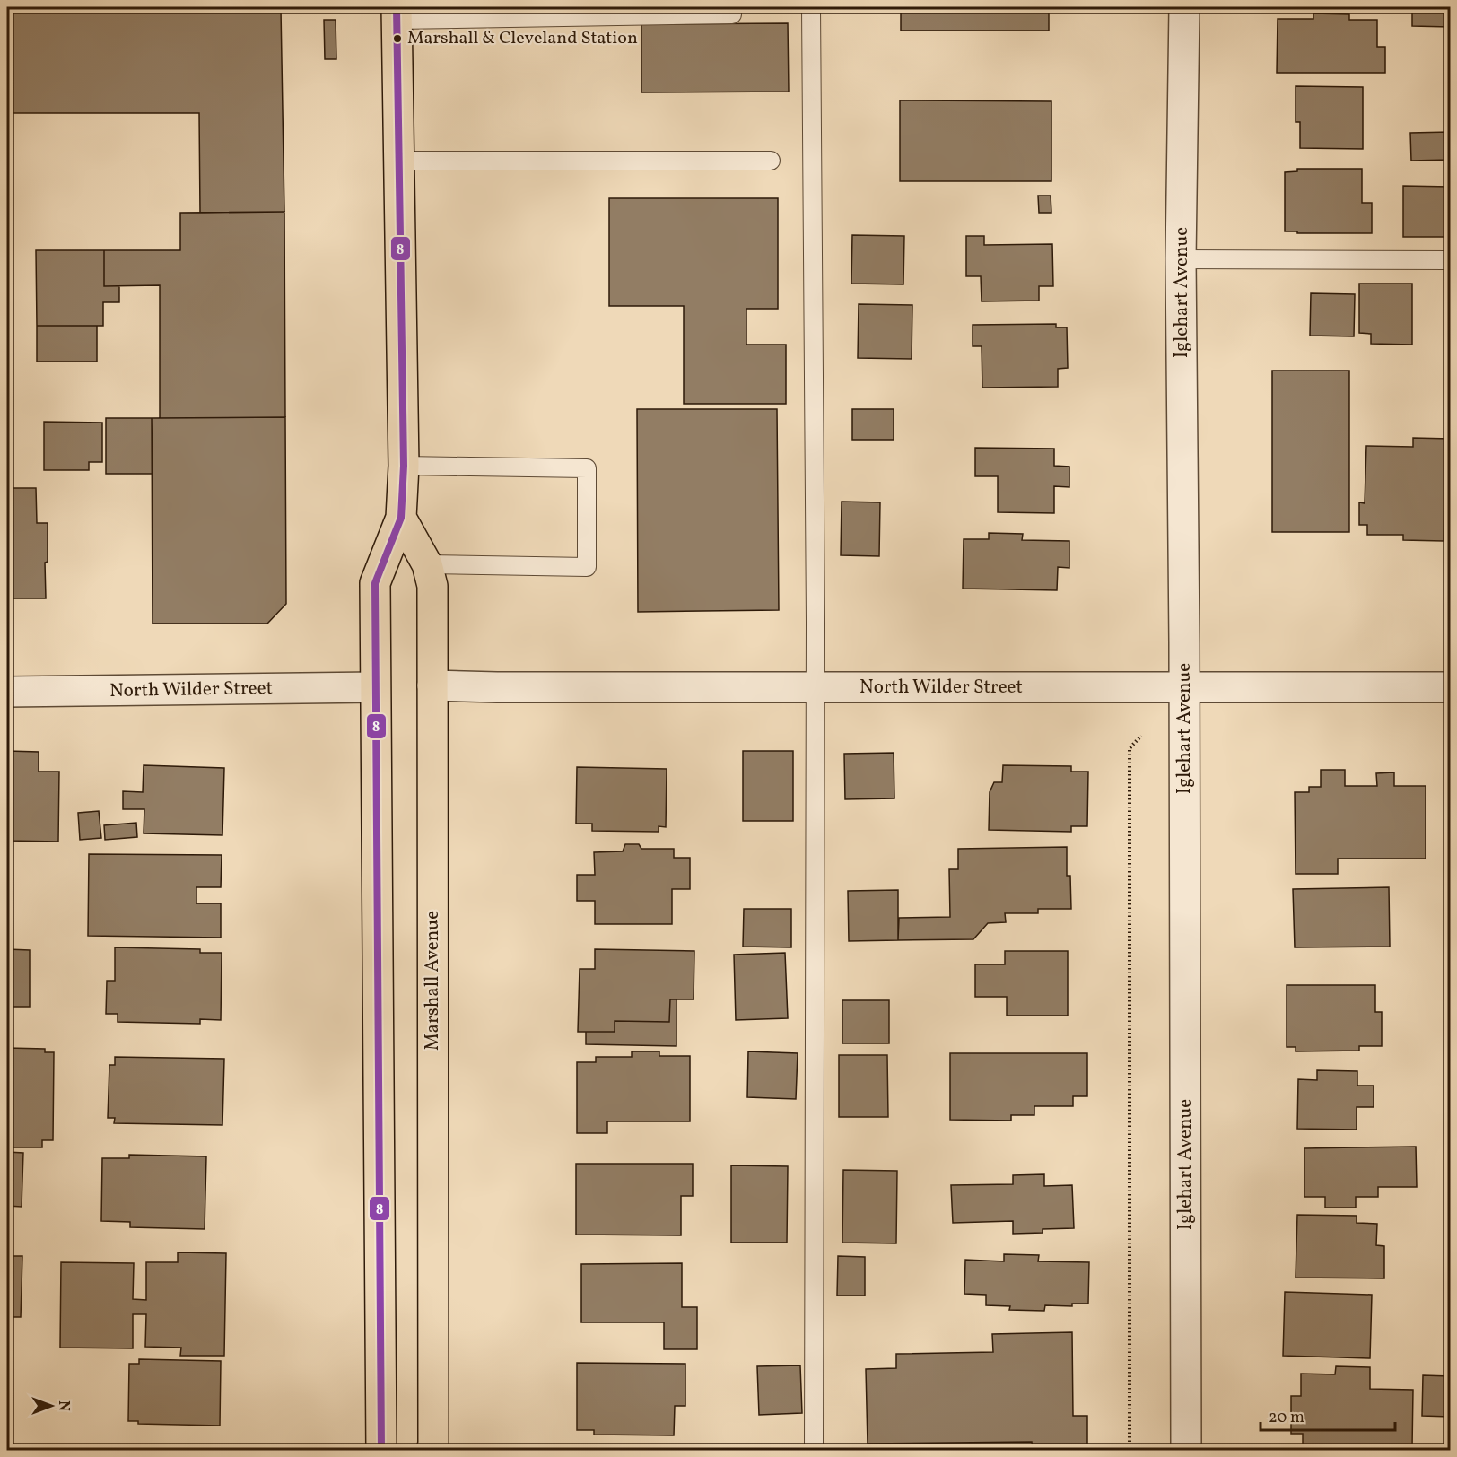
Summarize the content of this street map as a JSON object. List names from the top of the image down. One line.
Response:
{"streets":{"main road":["Marshall Avenue"],"street":["Iglehart Avenue","North Wilder Street"]},"crossings":[["Iglehart Avenue","North Wilder Street"],["North Wilder Street","Marshall Avenue"]],"places":["Marshall & Cleveland Station"],"lines":["transit line 8"],"scale_bar":"20 m","north":"right"}
